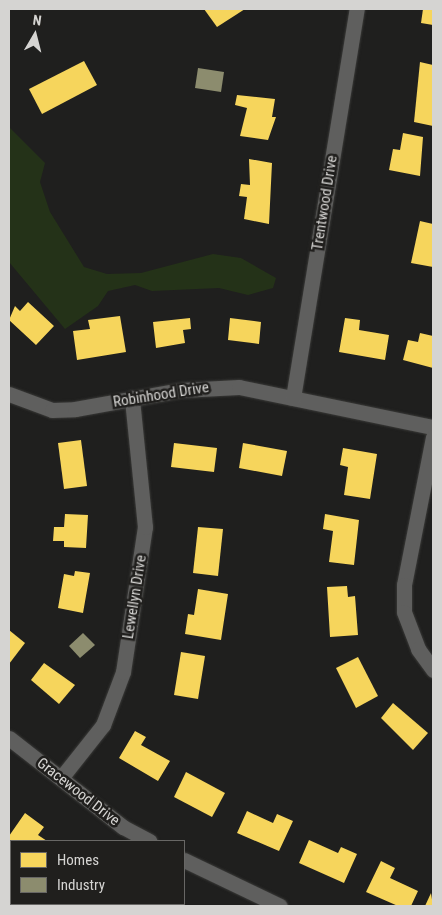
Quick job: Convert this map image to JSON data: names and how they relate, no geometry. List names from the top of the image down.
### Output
{
  "streets": {
    "street": [
      "Trentwood Drive",
      "Robinhood Drive",
      "Lewellyn Drive",
      "Gracewood Drive"
    ]
  },
  "crossings": [
    ["Trentwood Drive", "Robinhood Drive"],
    ["Robinhood Drive", "Lewellyn Drive"],
    ["Lewellyn Drive", "Gracewood Drive"]
  ],
  "legend": ["Homes", "Industry"],
  "north": "top"
}
